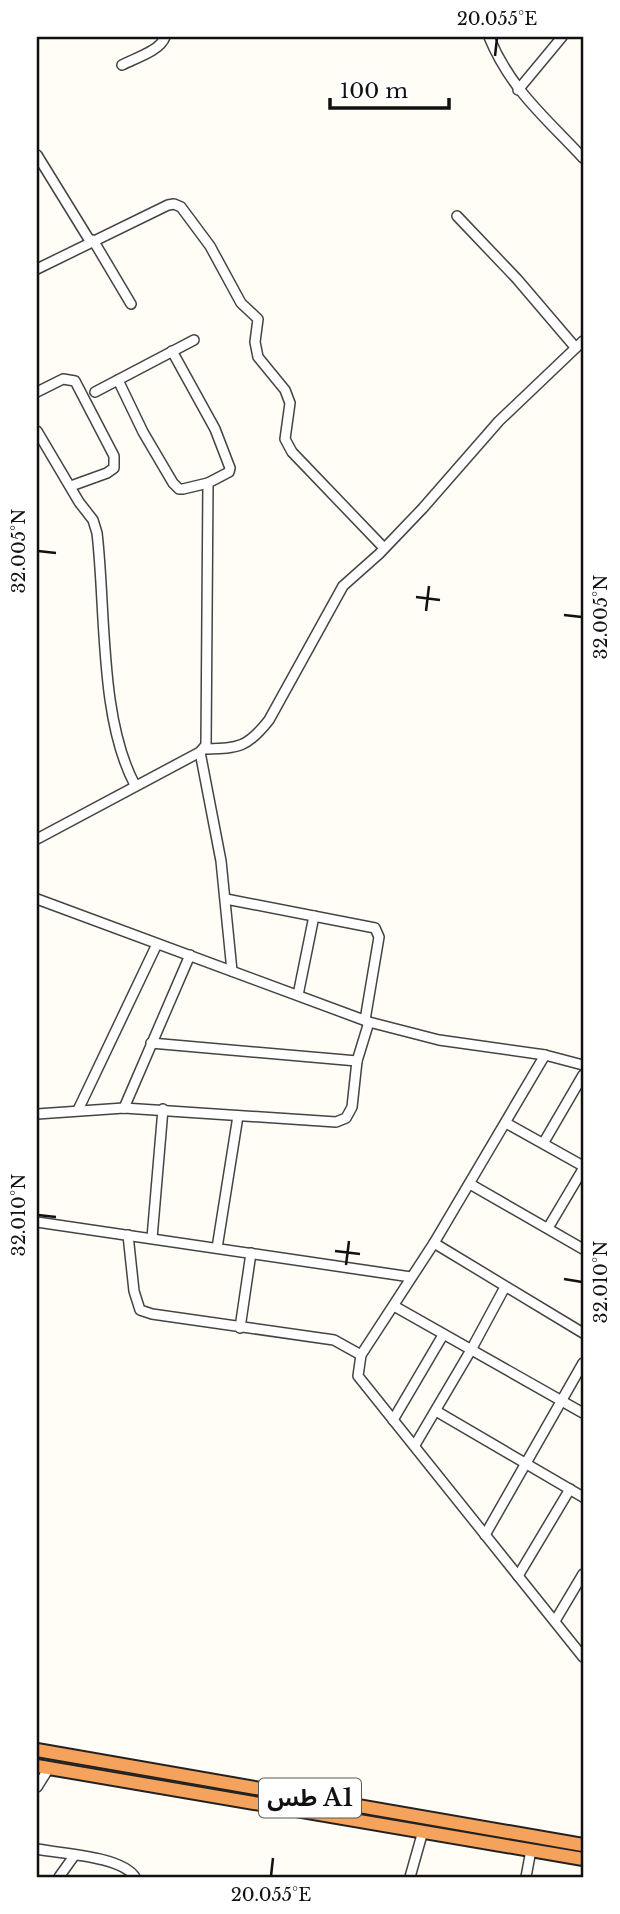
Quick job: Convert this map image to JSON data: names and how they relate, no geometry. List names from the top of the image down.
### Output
{
  "streets": {
    "highway": ["طس A1"]
  },
  "scale_bar": "100 m",
  "coordinates": ["20.055°E", "32.005°N", "32.010°N"]
}
